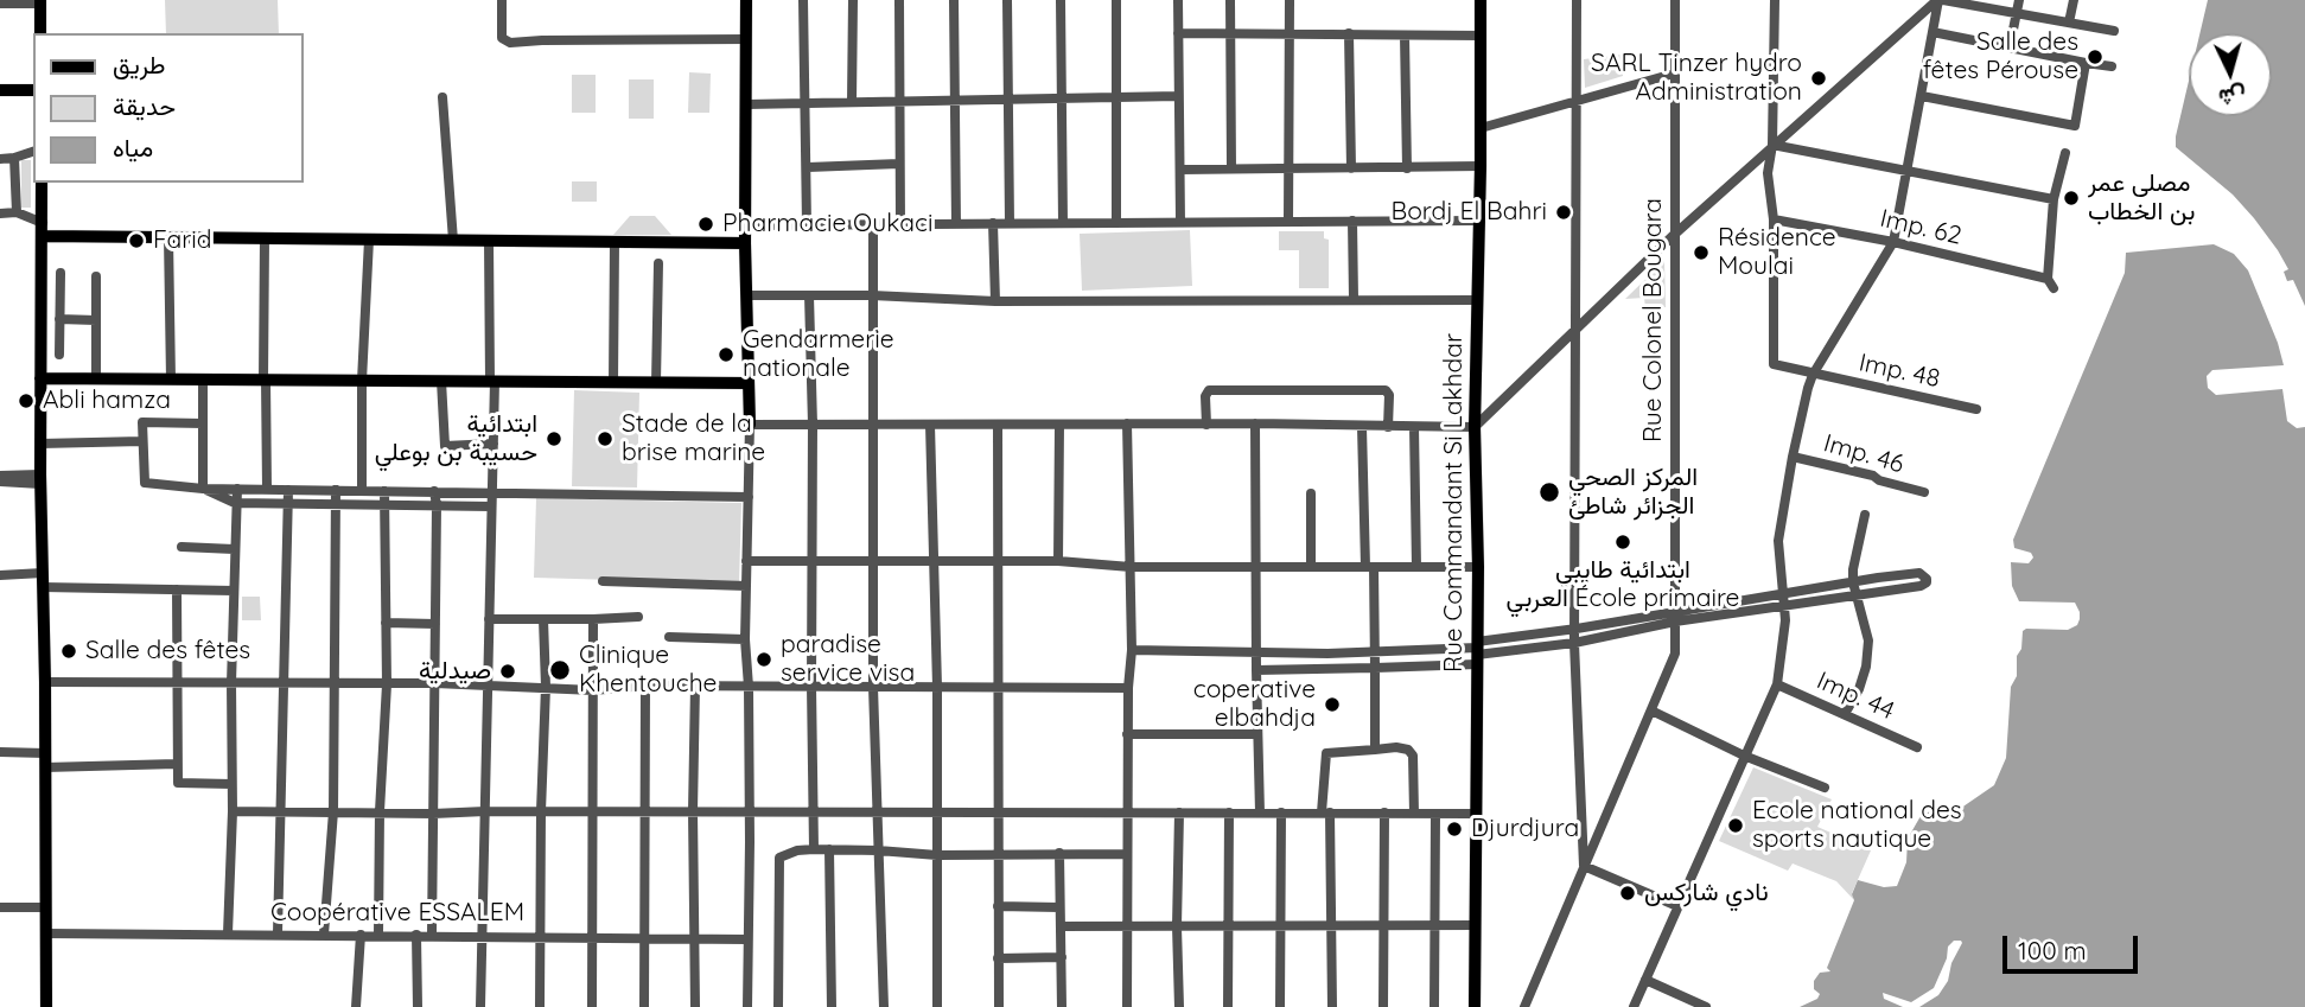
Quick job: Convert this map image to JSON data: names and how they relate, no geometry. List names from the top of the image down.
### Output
{
  "streets": {
    "main road": ["Rue Commandant Si Lakhdar"],
    "street": [
      "Imp. 62",
      "Rue Colonel Bougara",
      "Imp. 48",
      "Imp. 46",
      "Imp. 44",
      "Coopérative ESSALEM"
    ]
  },
  "crossings": [
    ["Imp. 62", "Imp. 48"]
  ],
  "places": [
    "Salle des fêtes Pérouse",
    "SARL Tinzer hydro Administration",
    "مصلى عمر بن الخطاب",
    "Bordj El Bahri",
    "Pharmacie Oukaci",
    "Farid",
    "Résidence Moulai",
    "Gendarmerie nationale",
    "Abli hamza",
    "ابتدائية حسيبة بن بوعلي",
    "Stade de la brise marine",
    "المركز الصحي الجزائر شاطئ",
    "ابتدائية طايبي العربي École primaire",
    "Salle des fêtes",
    "paradise service visa",
    "Clinique Khentouche",
    "صيدلية",
    "coperative elbahdja",
    "Ecole national des sports nautique",
    "Djurdjura",
    "نادي شاركس"
  ],
  "legend": ["طريق", "حديقة", "مياه"],
  "scale_bar": "100 m",
  "north": "bottom"
}
